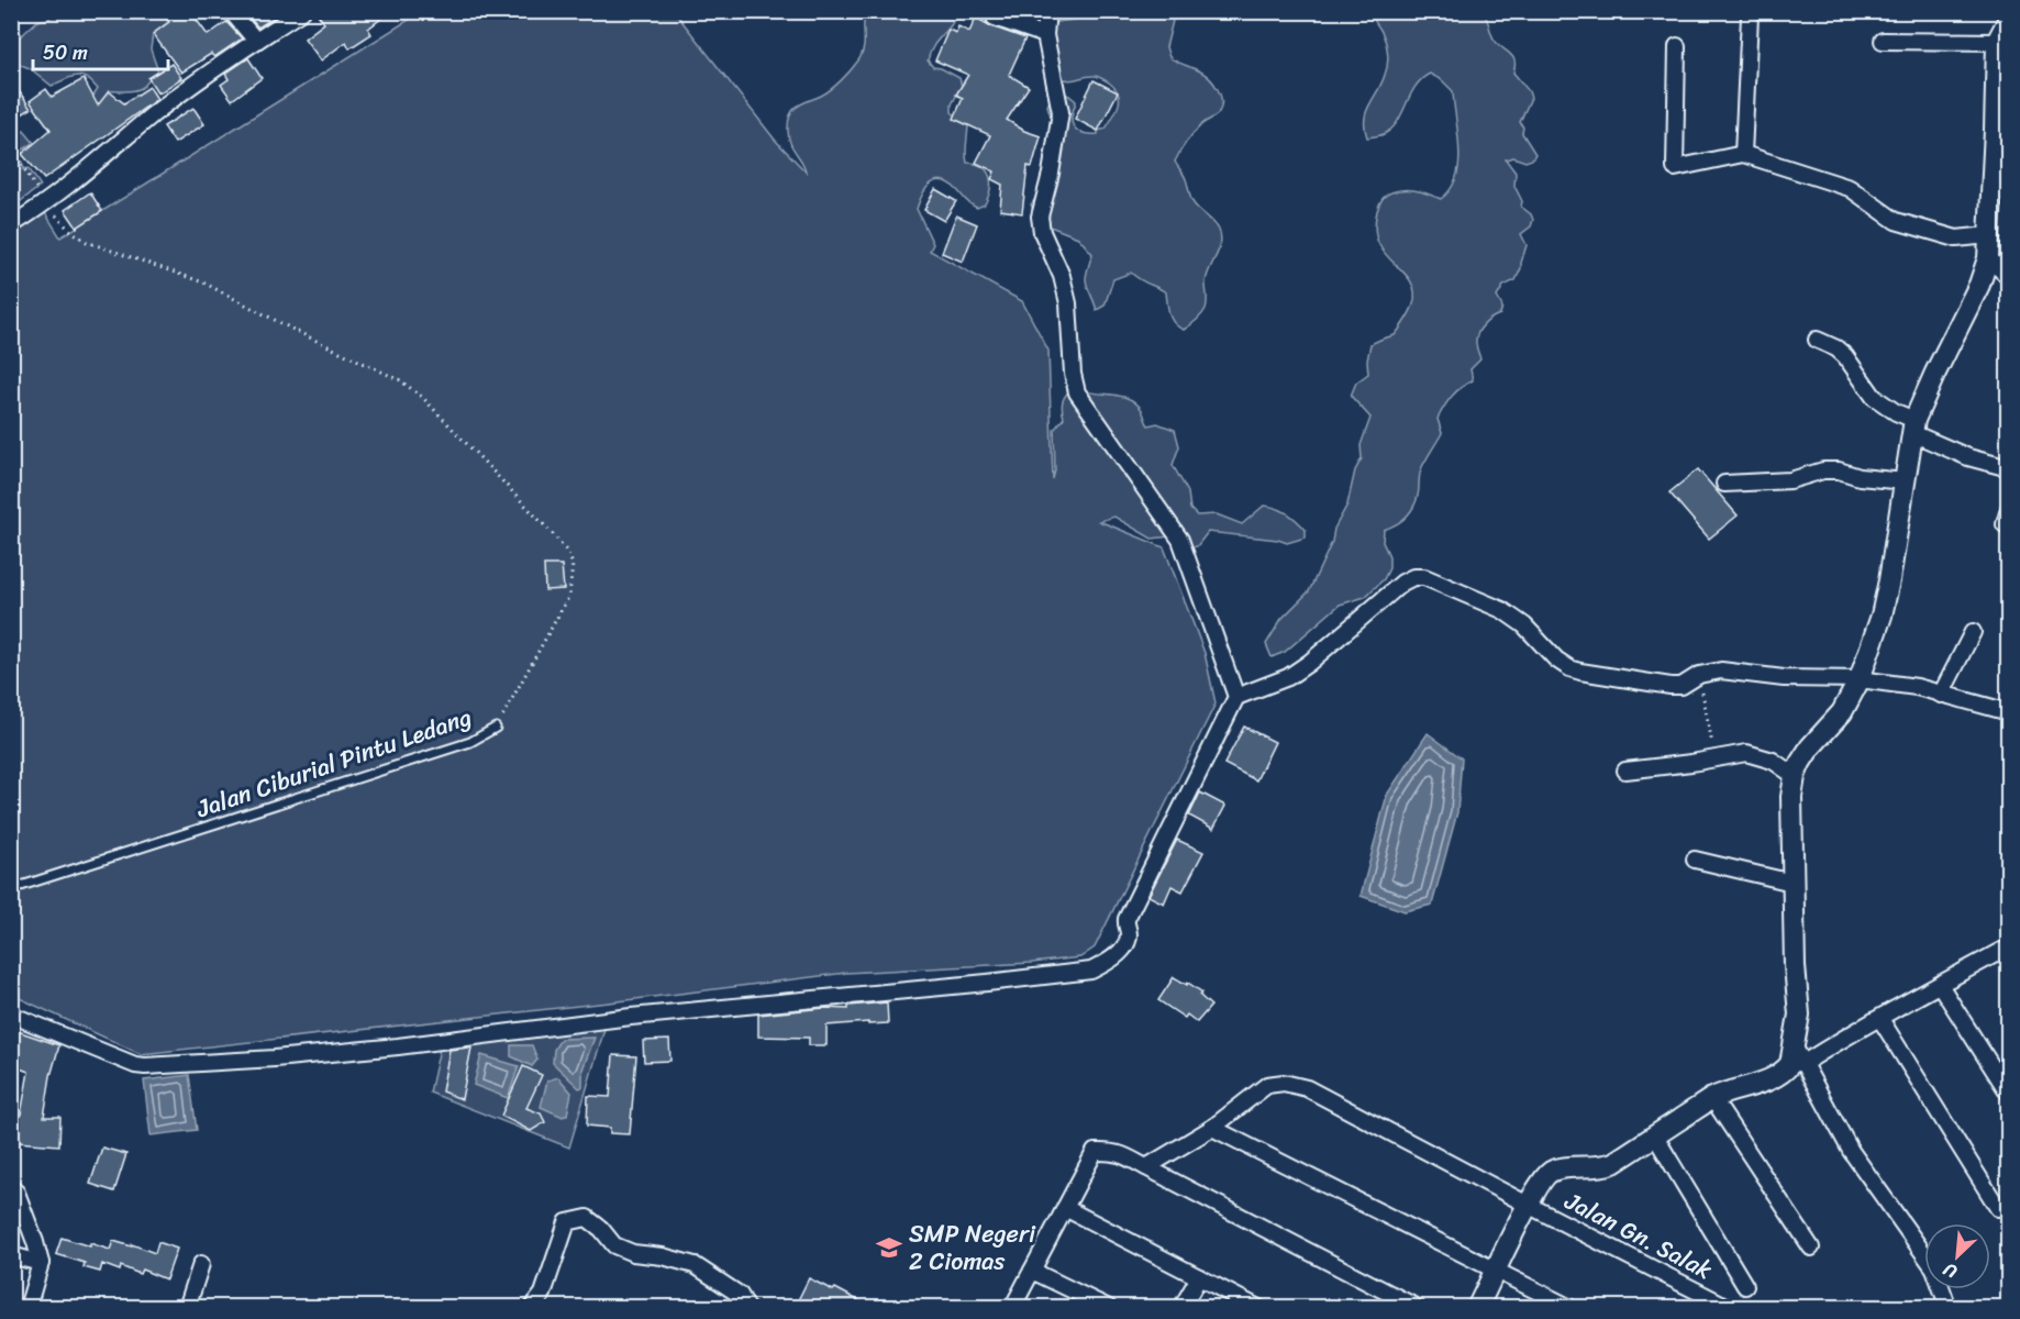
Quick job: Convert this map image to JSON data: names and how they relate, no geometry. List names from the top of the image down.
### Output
{
  "streets": {
    "street": ["Jalan Gn. Salak"],
    "lane": ["Jalan Ciburial Pintu Ledang"]
  },
  "places": {
    "school or university": ["SMP Negeri 2 Ciomas"]
  },
  "scale_bar": "50 m",
  "north": "bottom left"
}
